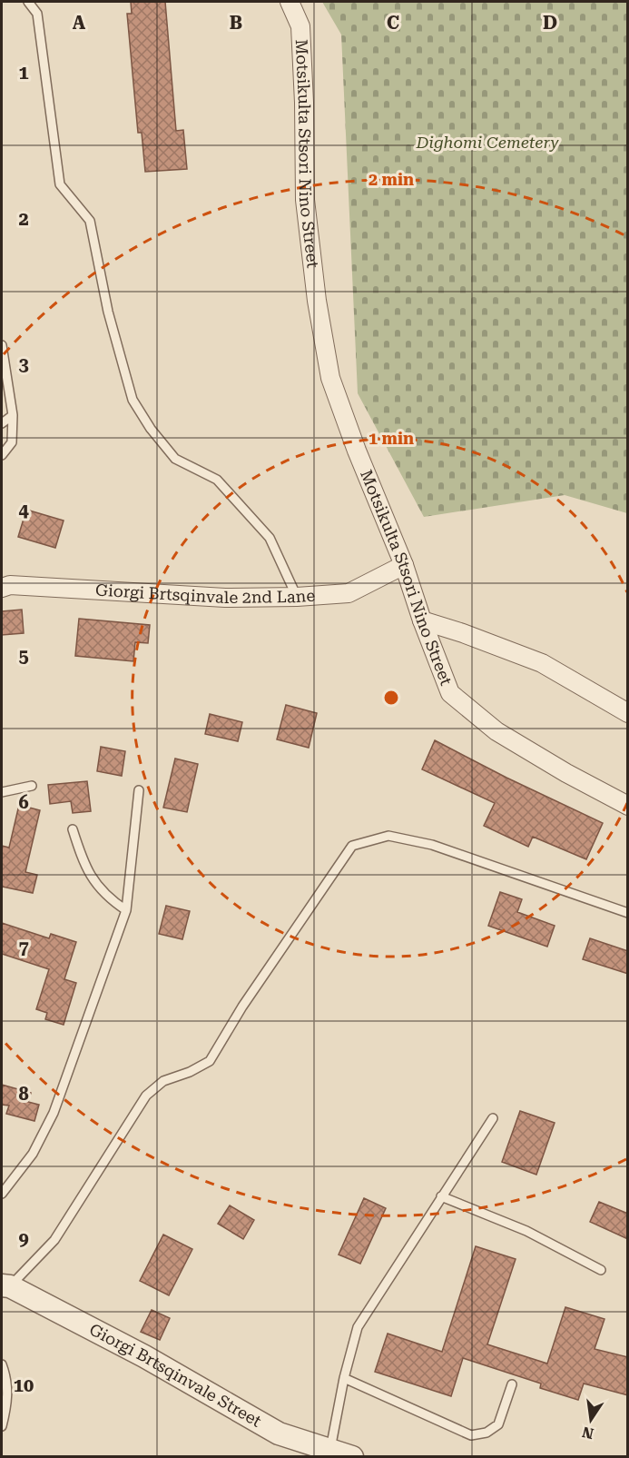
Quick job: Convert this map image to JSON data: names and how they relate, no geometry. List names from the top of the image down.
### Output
{
  "streets": {
    "street": ["Motsikulta Stsori Nino Street", "Giorgi Brtsqinvale 2nd Lane", "Giorgi Brtsqinvale Street"]
  },
  "crossings": [
    ["Motsikulta Stsori Nino Street", "Giorgi Brtsqinvale 2nd Lane"]
  ],
  "parks": ["Dighomi Cemetery"],
  "north": "bottom",
  "grid": {
    "columns": [
      "A",
      "B",
      "C",
      "D"
    ],
    "rows": [
      "1",
      "2",
      "3",
      "4",
      "5",
      "6",
      "7",
      "8",
      "9",
      "10"
    ]
  },
  "rings": ["2 min", "1 min"]
}
